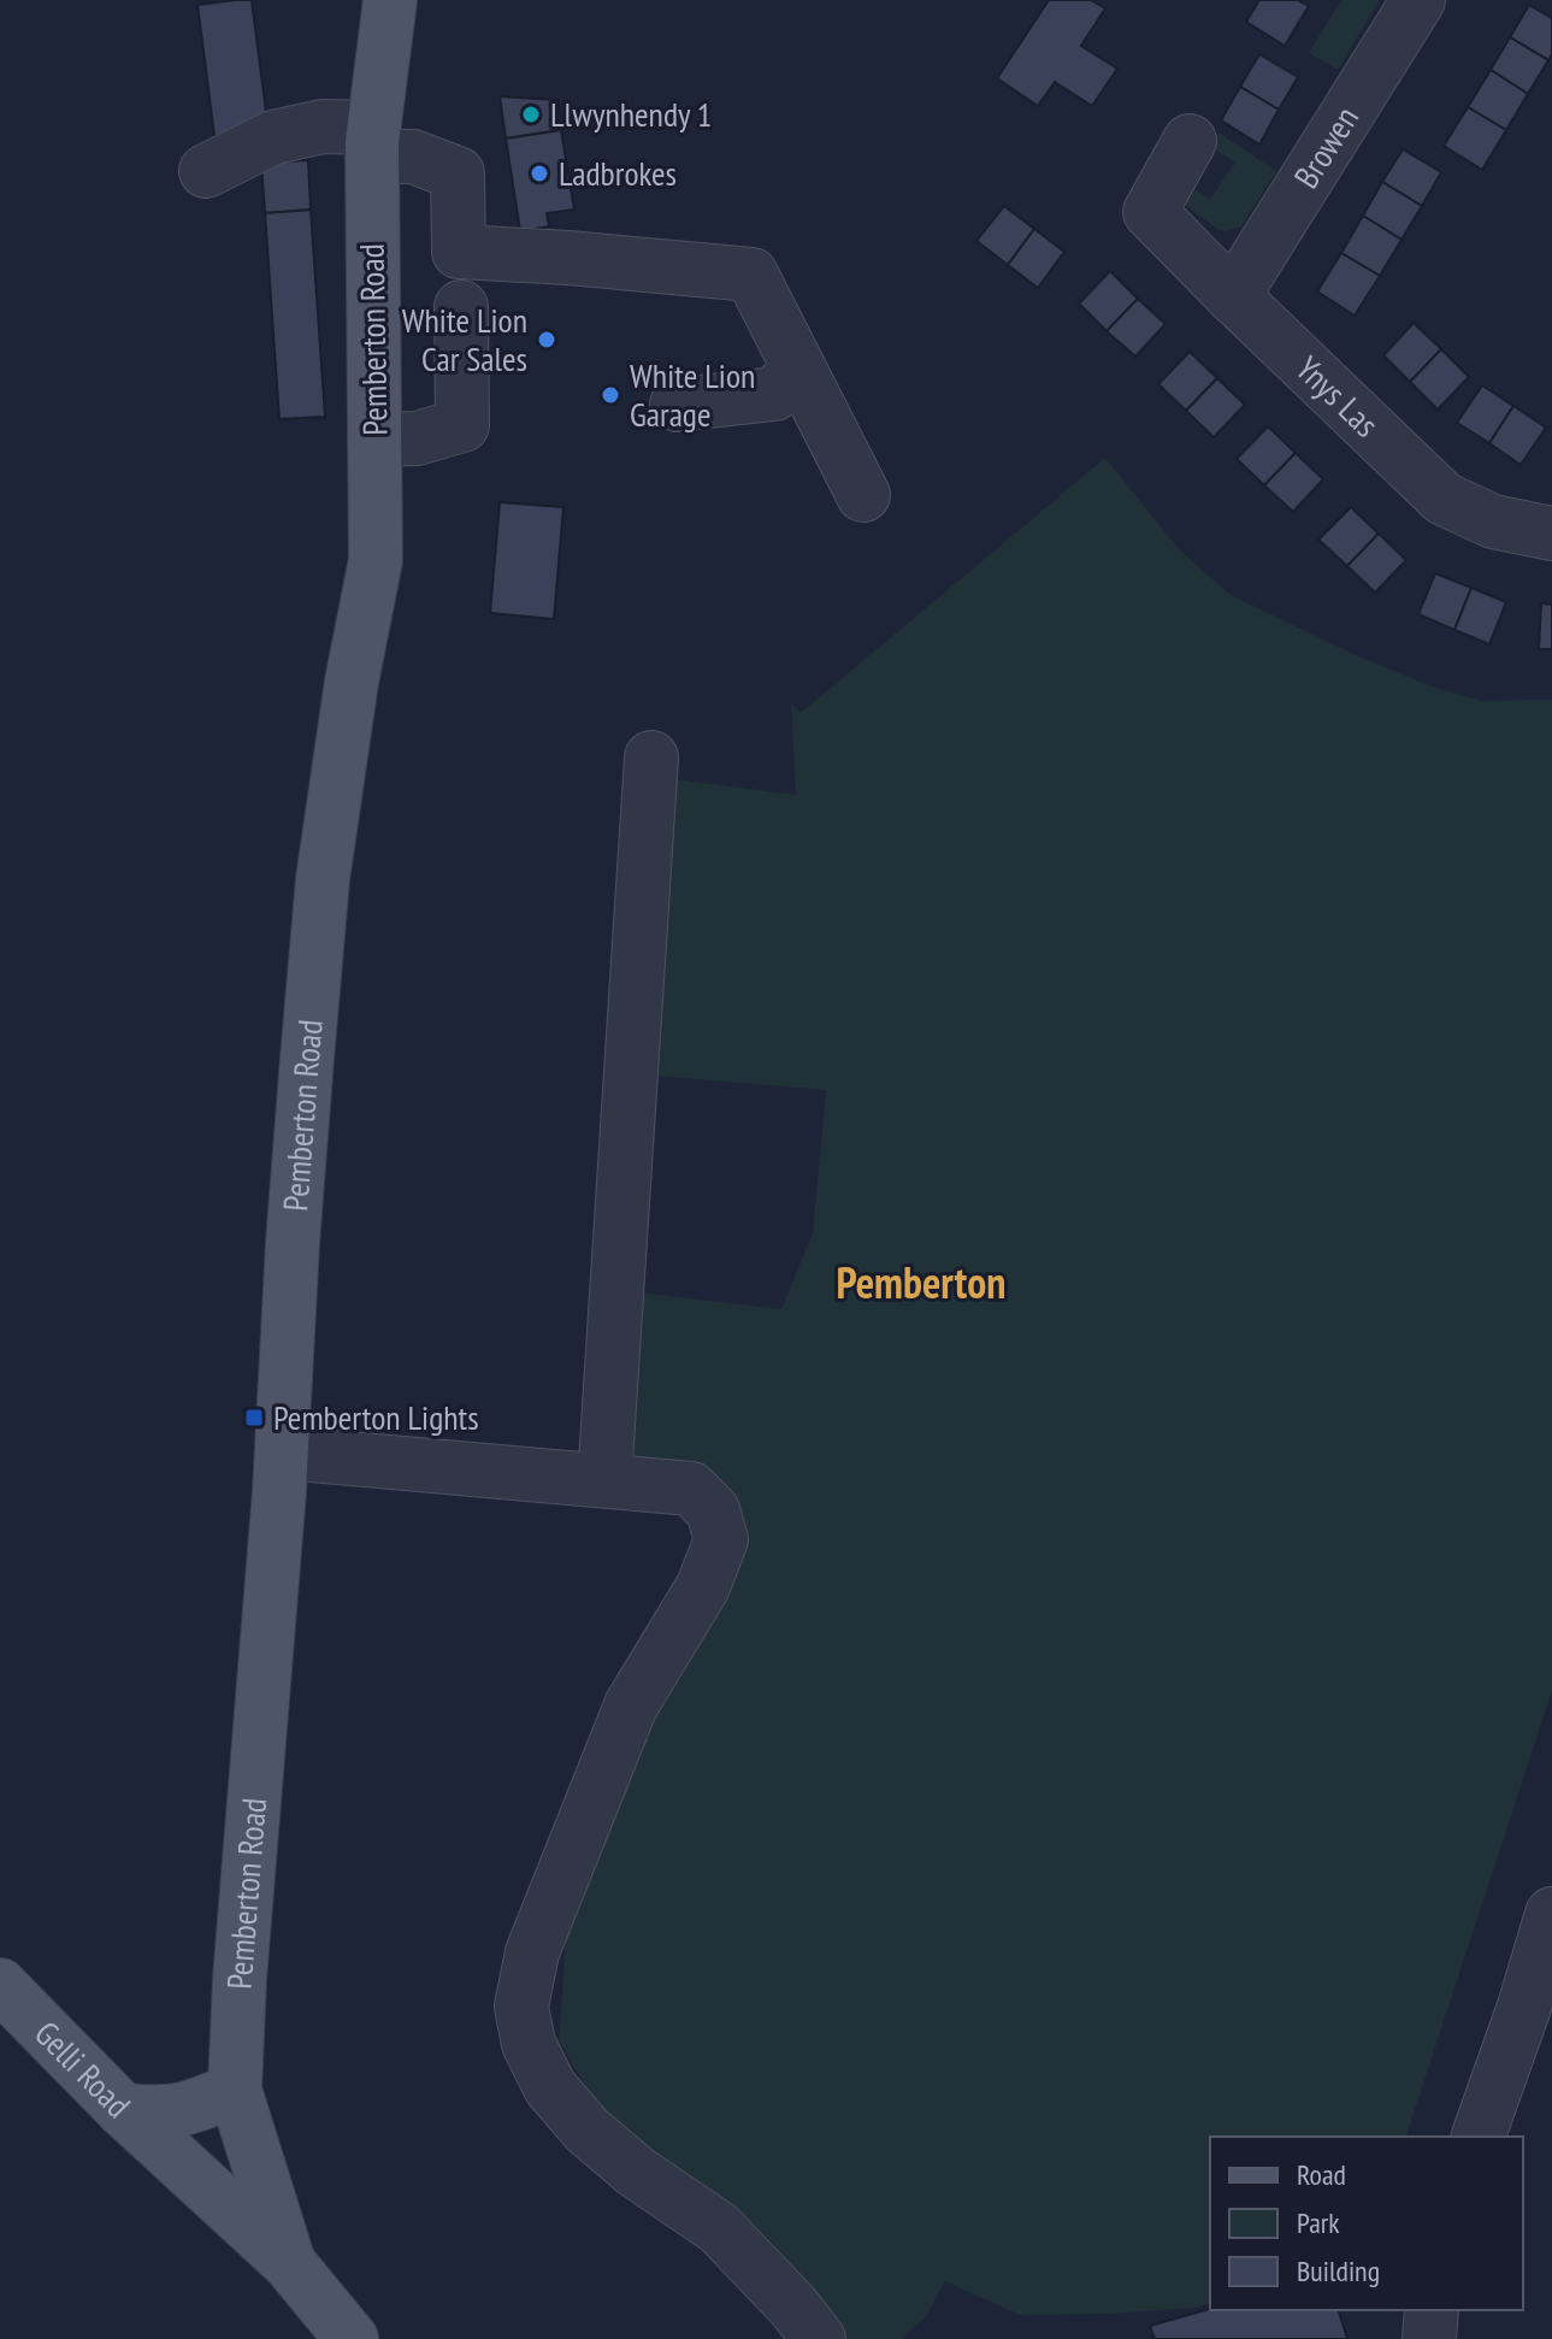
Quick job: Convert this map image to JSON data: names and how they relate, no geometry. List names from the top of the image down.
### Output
{
  "streets": {
    "main road": ["Pemberton Road", "Gelli Road"],
    "street": ["Browen", "Ynys Las"]
  },
  "crossings": [
    ["Browen", "Ynys Las"],
    ["Pemberton Road", "Gelli Road"]
  ],
  "districts": ["Pemberton"],
  "places": {
    "other": [
      "Llwynhendy 1",
      "Ladbrokes",
      "White Lion Car Sales",
      "White Lion Garage"
    ],
    "transit": ["Pemberton Lights"]
  },
  "legend": ["Road", "Park", "Building"]
}
